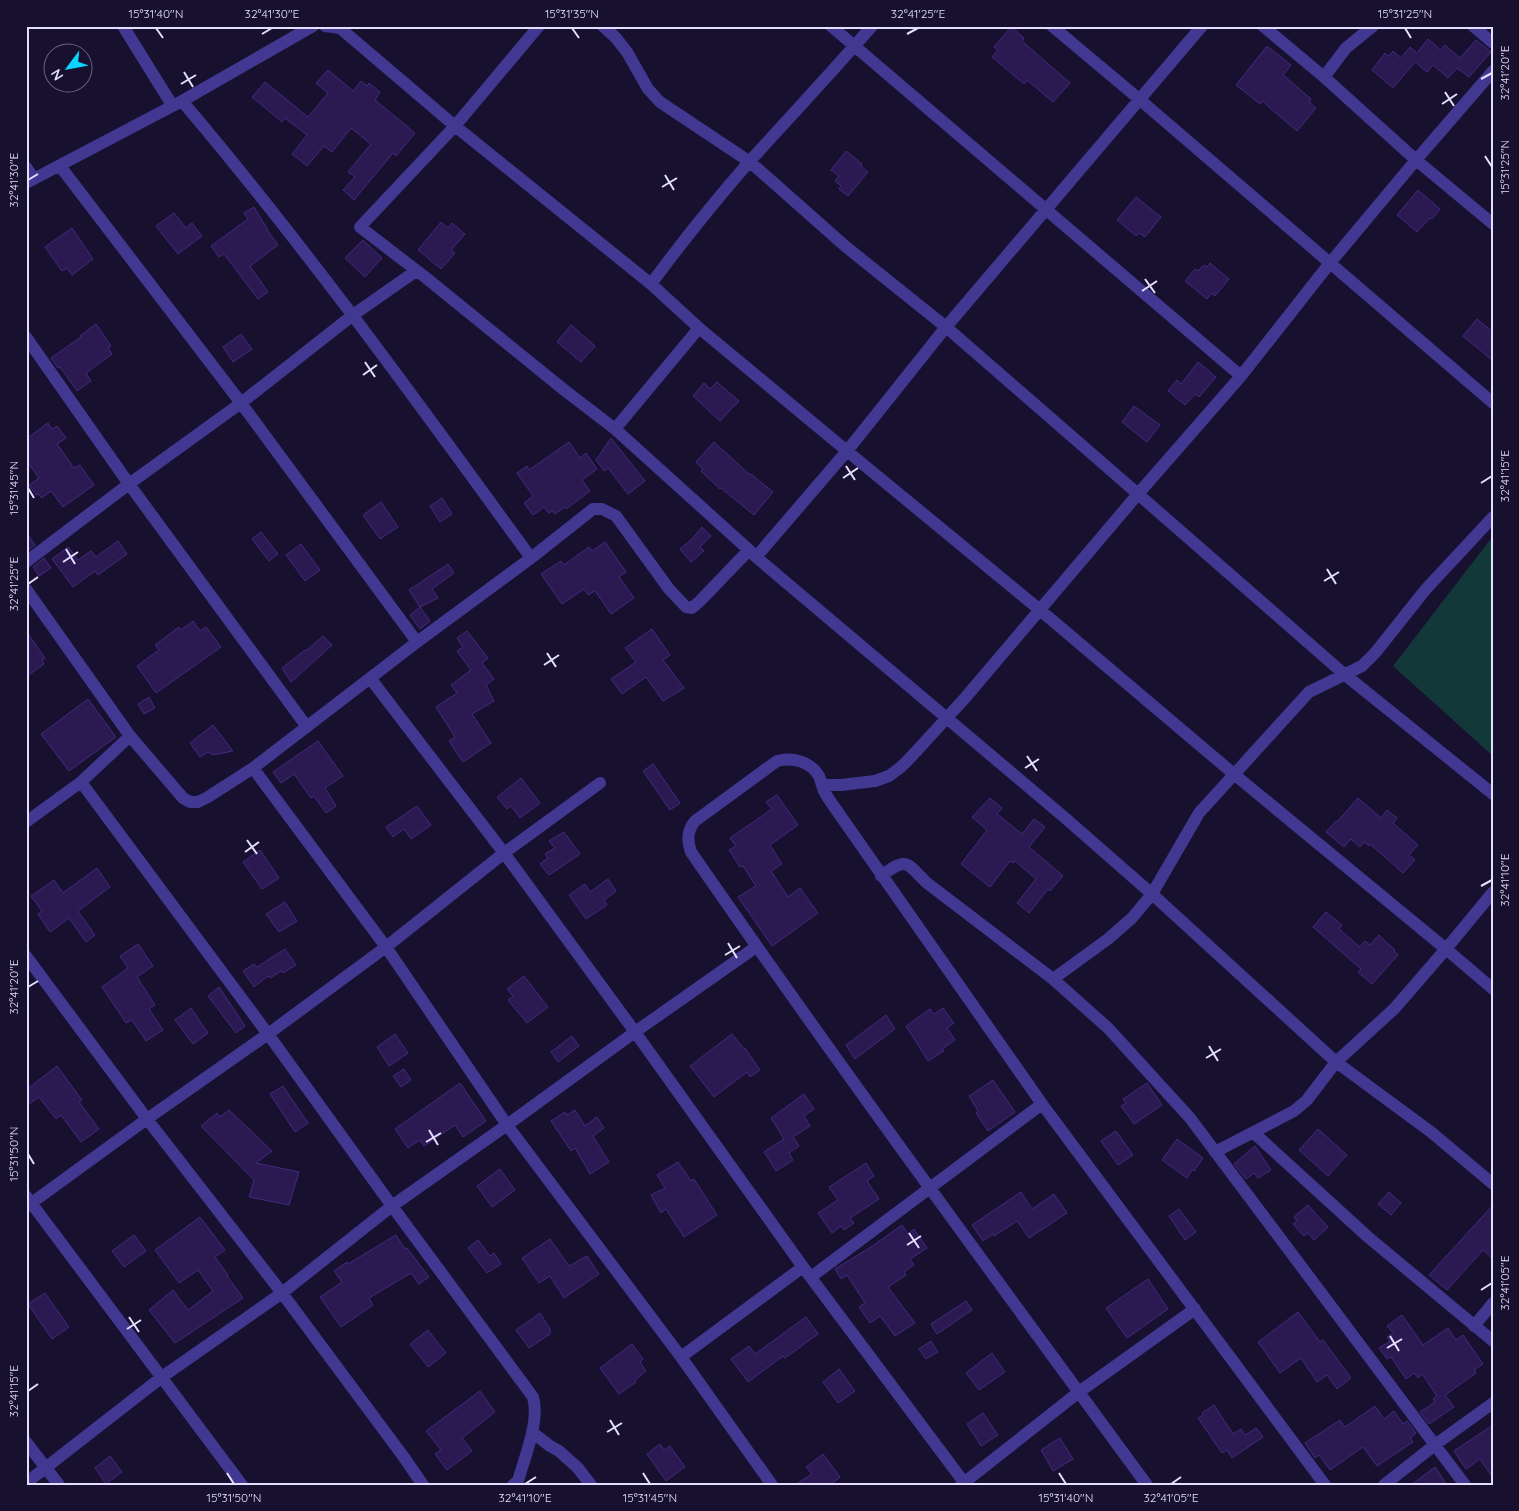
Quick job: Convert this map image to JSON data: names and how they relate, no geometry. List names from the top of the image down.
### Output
{
  "north": "bottom left",
  "coordinates": [
    "15°31'40\"N",
    "32°41'30\"E",
    "15°31'35\"N",
    "32°41'25\"E",
    "15°31'25\"N",
    "32°41'20\"E",
    "32°41'15\"E",
    "15°31'45\"N",
    "32°41'10\"E",
    "15°31'50\"N",
    "32°41'05\"E"
  ]
}
